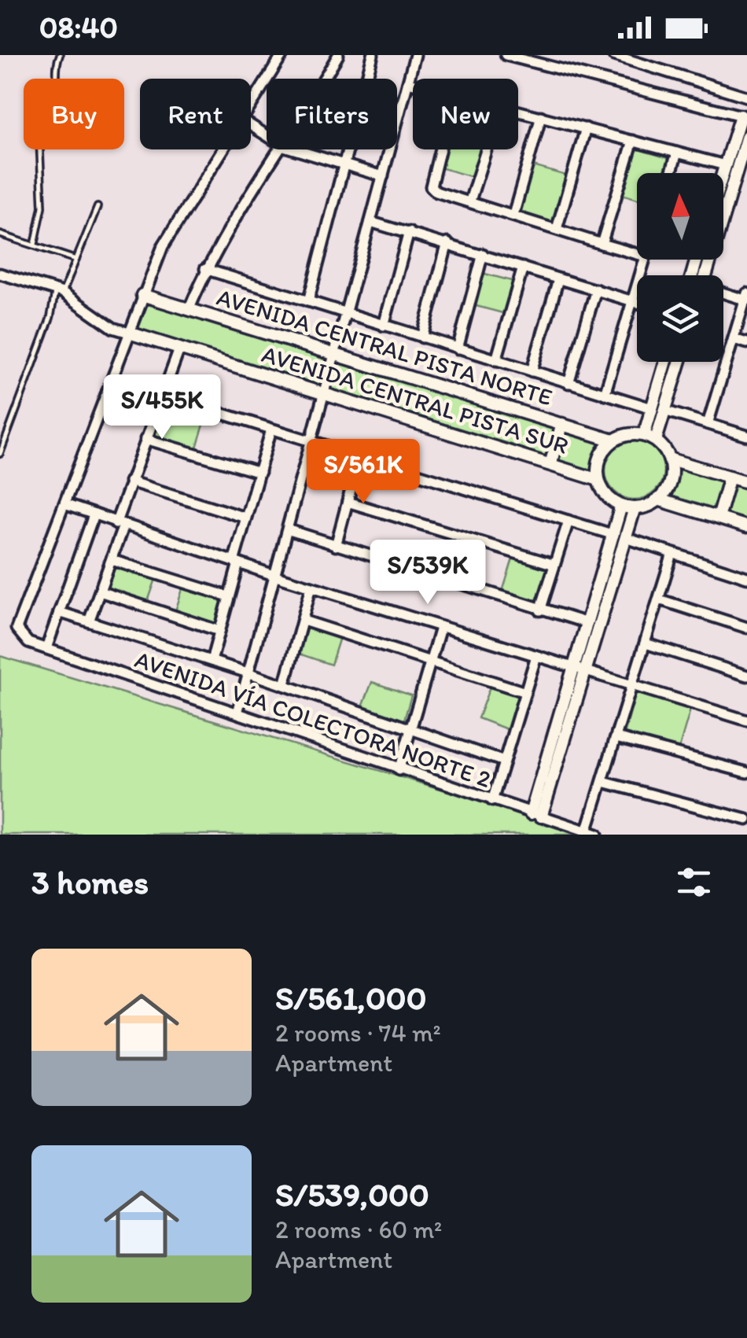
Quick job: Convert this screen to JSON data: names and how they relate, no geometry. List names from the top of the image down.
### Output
{
  "streets": {
    "street": ["AVENIDA CENTRAL PISTA NORTE", "AVENIDA CENTRAL PISTA SUR", "AVENIDA VÍA COLECTORA NORTE 2"]
  },
  "crossings": [
    ["AVENIDA CENTRAL PISTA NORTE", "AVENIDA CENTRAL PISTA SUR"]
  ],
  "north": "top",
  "page": {
    "status": "08:40",
    "chip": [
      "Buy",
      "Rent",
      "Filters",
      "New"
    ],
    "price": ["S/455K", "S/561K", "S/539K"],
    "heading": "3 homes",
    "list": [
      {
        "name": "S/561,000",
        "note": "2 rooms · 74 m² · Apartment"
      },
      {
        "name": "S/539,000",
        "note": "2 rooms · 60 m² · Apartment"
      }
    ]
  }
}
